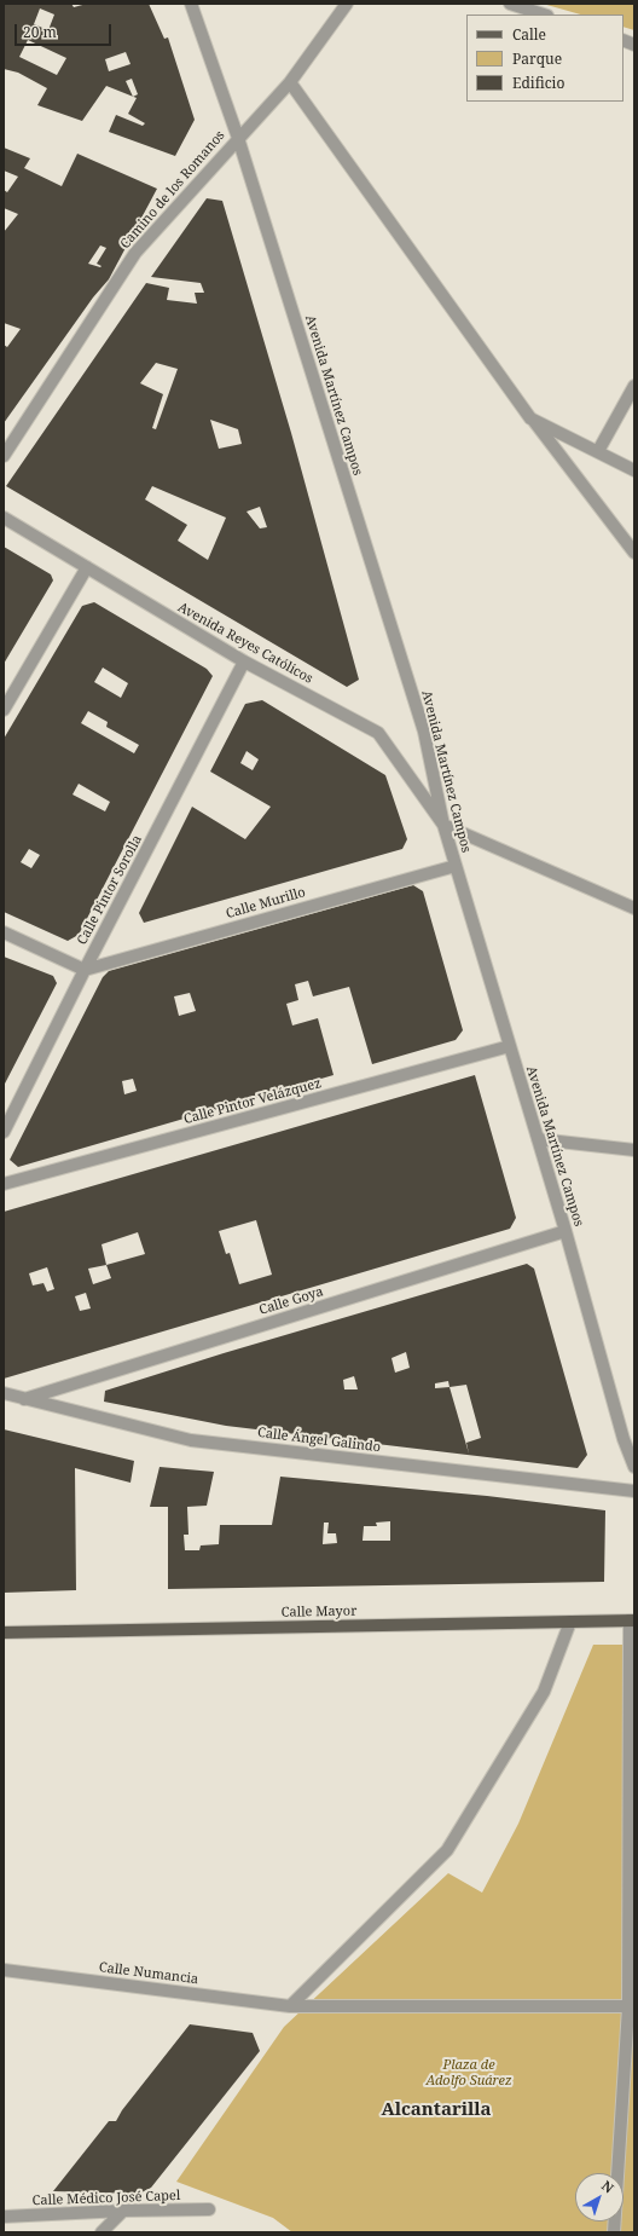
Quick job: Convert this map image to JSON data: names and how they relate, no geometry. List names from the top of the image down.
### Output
{
  "streets": {
    "main road": ["Calle Mayor"],
    "street": [
      "Camino de los Romanos",
      "Avenida Martínez Campos",
      "Avenida Reyes Católicos",
      "Calle Pintor Sorolla",
      "Calle Murillo",
      "Calle Pintor Velázquez",
      "Calle Goya",
      "Calle Ángel Galindo",
      "Calle Numancia",
      "Calle Médico José Capel"
    ]
  },
  "crossings": [
    ["Camino de los Romanos", "Avenida Martínez Campos"],
    ["Avenida Martínez Campos", "Avenida Reyes Católicos"],
    ["Avenida Martínez Campos", "Calle Murillo"],
    ["Avenida Martínez Campos", "Calle Pintor Velázquez"],
    ["Avenida Martínez Campos", "Calle Goya"],
    ["Avenida Reyes Católicos", "Calle Pintor Sorolla"],
    ["Calle Pintor Sorolla", "Calle Murillo"],
    ["Calle Goya", "Calle Ángel Galindo"]
  ],
  "districts": ["Alcantarilla"],
  "parks": ["Plaza de Adolfo Suárez"],
  "legend": ["Calle", "Parque", "Edificio"],
  "scale_bar": "20 m",
  "north": "top right"
}
